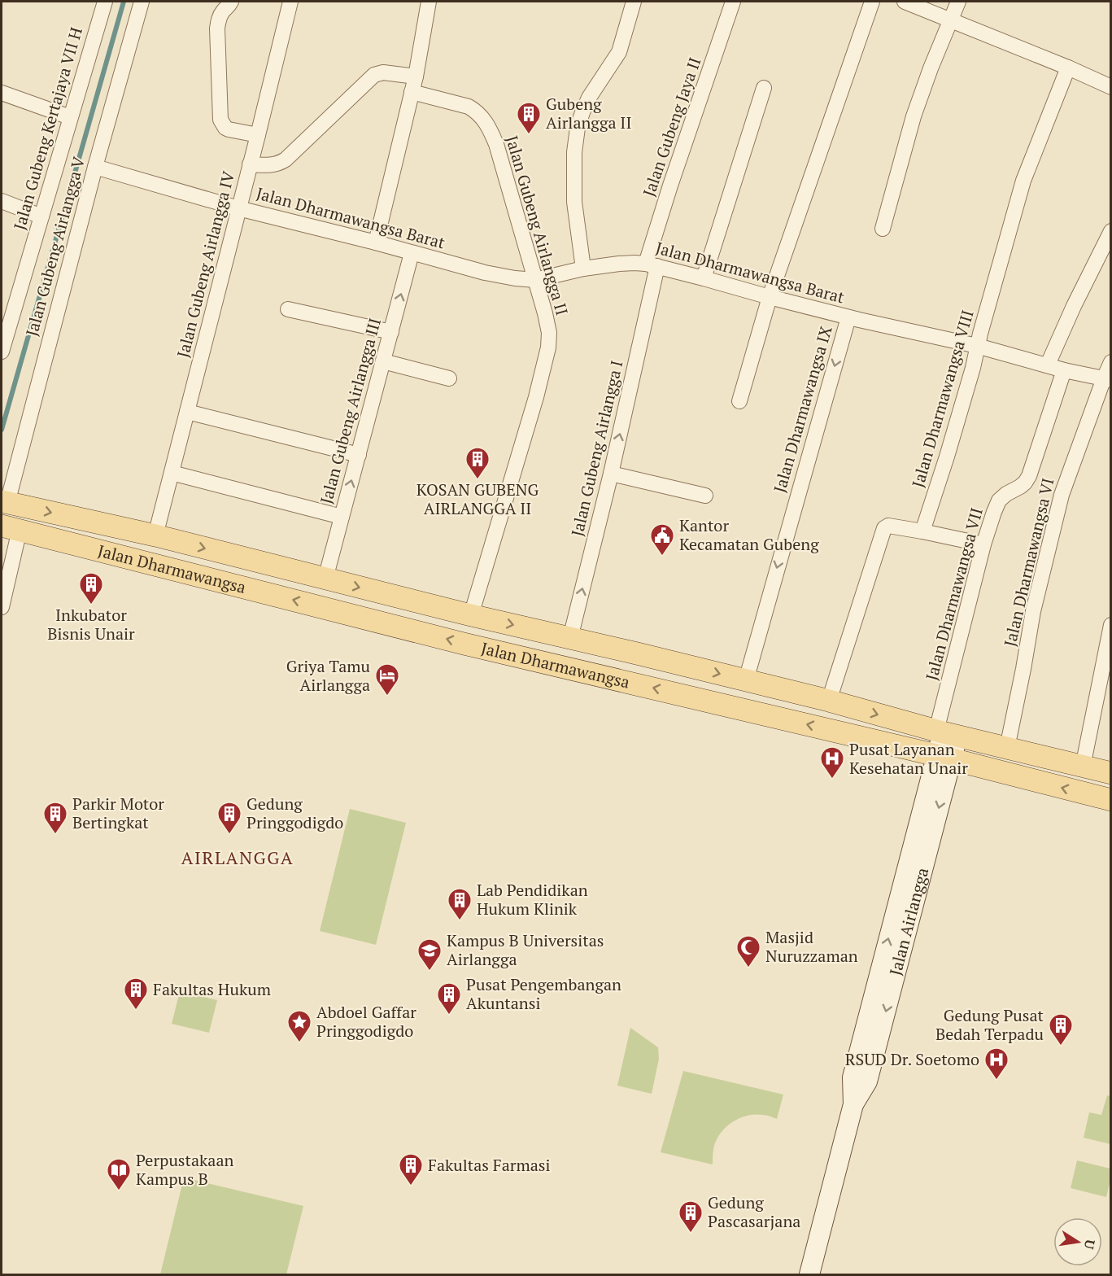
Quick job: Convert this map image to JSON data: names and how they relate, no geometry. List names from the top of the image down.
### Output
{
  "streets": {
    "main road": ["Jalan Dharmawangsa", "Jalan Airlangga"],
    "street": [
      "Jalan Gubeng Jaya II",
      "Jalan Gubeng Kertajaya VII H",
      "Jalan Dharmawangsa Barat",
      "Jalan Gubeng Airlangga II",
      "Jalan Gubeng Airlangga V",
      "Jalan Gubeng Airlangga IV",
      "Jalan Dharmawangsa VIII",
      "Jalan Dharmawangsa IX",
      "Jalan Gubeng Airlangga III",
      "Jalan Gubeng Airlangga I",
      "Jalan Dharmawangsa VI",
      "Jalan Dharmawangsa VII"
    ]
  },
  "crossings": [
    ["Jalan Gubeng Jaya II", "Jalan Dharmawangsa Barat"],
    ["Jalan Gubeng Jaya II", "Jalan Gubeng Airlangga I"],
    ["Jalan Dharmawangsa Barat", "Jalan Gubeng Airlangga II"],
    ["Jalan Dharmawangsa Barat", "Jalan Gubeng Airlangga V"],
    ["Jalan Dharmawangsa Barat", "Jalan Gubeng Airlangga IV"],
    ["Jalan Dharmawangsa Barat", "Jalan Dharmawangsa VIII"],
    ["Jalan Dharmawangsa Barat", "Jalan Dharmawangsa IX"],
    ["Jalan Dharmawangsa Barat", "Jalan Gubeng Airlangga III"],
    ["Jalan Dharmawangsa Barat", "Jalan Gubeng Airlangga I"],
    ["Jalan Dharmawangsa Barat", "Jalan Dharmawangsa VI"],
    ["Jalan Dharmawangsa Barat", "Jalan Dharmawangsa VII"],
    ["Jalan Gubeng Airlangga II", "Jalan Dharmawangsa"],
    ["Jalan Gubeng Airlangga V", "Jalan Dharmawangsa"],
    ["Jalan Gubeng Airlangga IV", "Jalan Dharmawangsa"],
    ["Jalan Dharmawangsa IX", "Jalan Dharmawangsa"],
    ["Jalan Gubeng Airlangga III", "Jalan Dharmawangsa"],
    ["Jalan Gubeng Airlangga I", "Jalan Dharmawangsa"],
    ["Jalan Dharmawangsa VI", "Jalan Dharmawangsa"],
    ["Jalan Dharmawangsa", "Jalan Dharmawangsa VII"],
    ["Jalan Dharmawangsa", "Jalan Airlangga"],
    ["Jalan Dharmawangsa VII", "Jalan Airlangga"]
  ],
  "one_way": ["Jalan Dharmawangsa IX", "Jalan Gubeng Airlangga III"],
  "districts": ["AIRLANGGA"],
  "places": {
    "building": [
      "Gubeng Airlangga II",
      "KOSAN GUBENG AIRLANGGA II",
      "Inkubator Bisnis Unair",
      "Parkir Motor Bertingkat",
      "Gedung Pringgodigdo",
      "Lab Pendidikan Hukum Klinik",
      "Fakultas Hukum",
      "Pusat Pengembangan Akuntansi",
      "Gedung Pusat Bedah Terpadu",
      "Fakultas Farmasi",
      "Gedung Pascasarjana"
    ],
    "public building": ["Kantor Kecamatan Gubeng"],
    "hotel": ["Griya Tamu Airlangga"],
    "hospital": ["Pusat Layanan Kesehatan Unair", "RSUD Dr. Soetomo"],
    "mosque": ["Masjid Nuruzzaman"],
    "school or university": ["Kampus B Universitas Airlangga"],
    "place": ["Abdoel Gaffar Pringgodigdo"],
    "library": ["Perpustakaan Kampus B"]
  },
  "north": "right"
}
